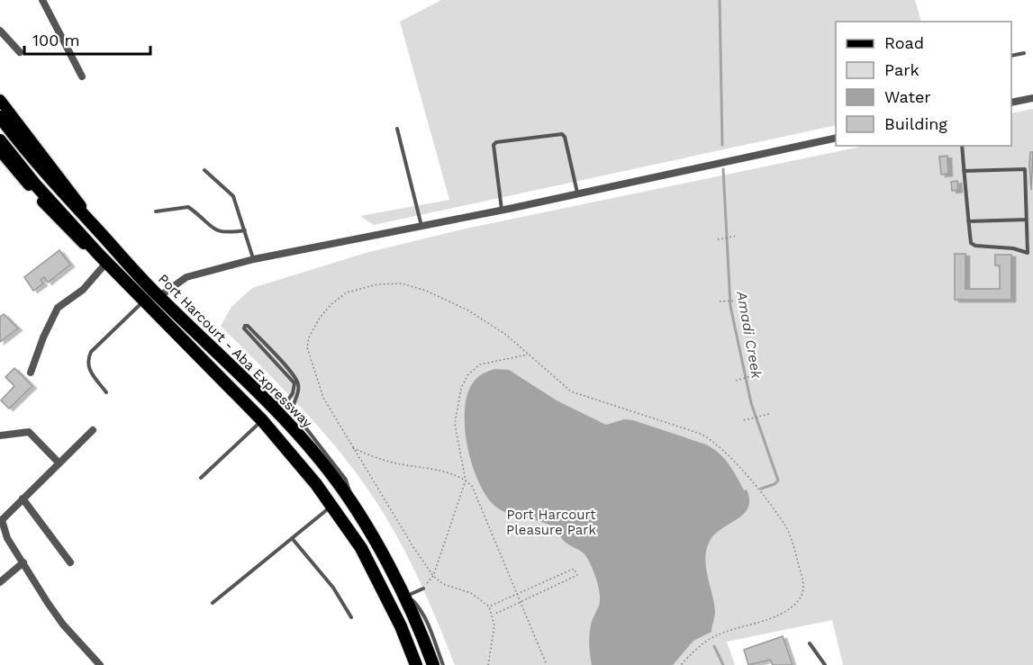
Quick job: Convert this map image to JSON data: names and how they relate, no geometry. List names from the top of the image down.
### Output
{
  "streets": {
    "highway": ["Port Harcourt - Aba Expressway"]
  },
  "water": ["Amadi Creek"],
  "parks": ["Port Harcourt Pleasure Park"],
  "legend": [
    "Road",
    "Park",
    "Water",
    "Building"
  ],
  "scale_bar": "100 m"
}
